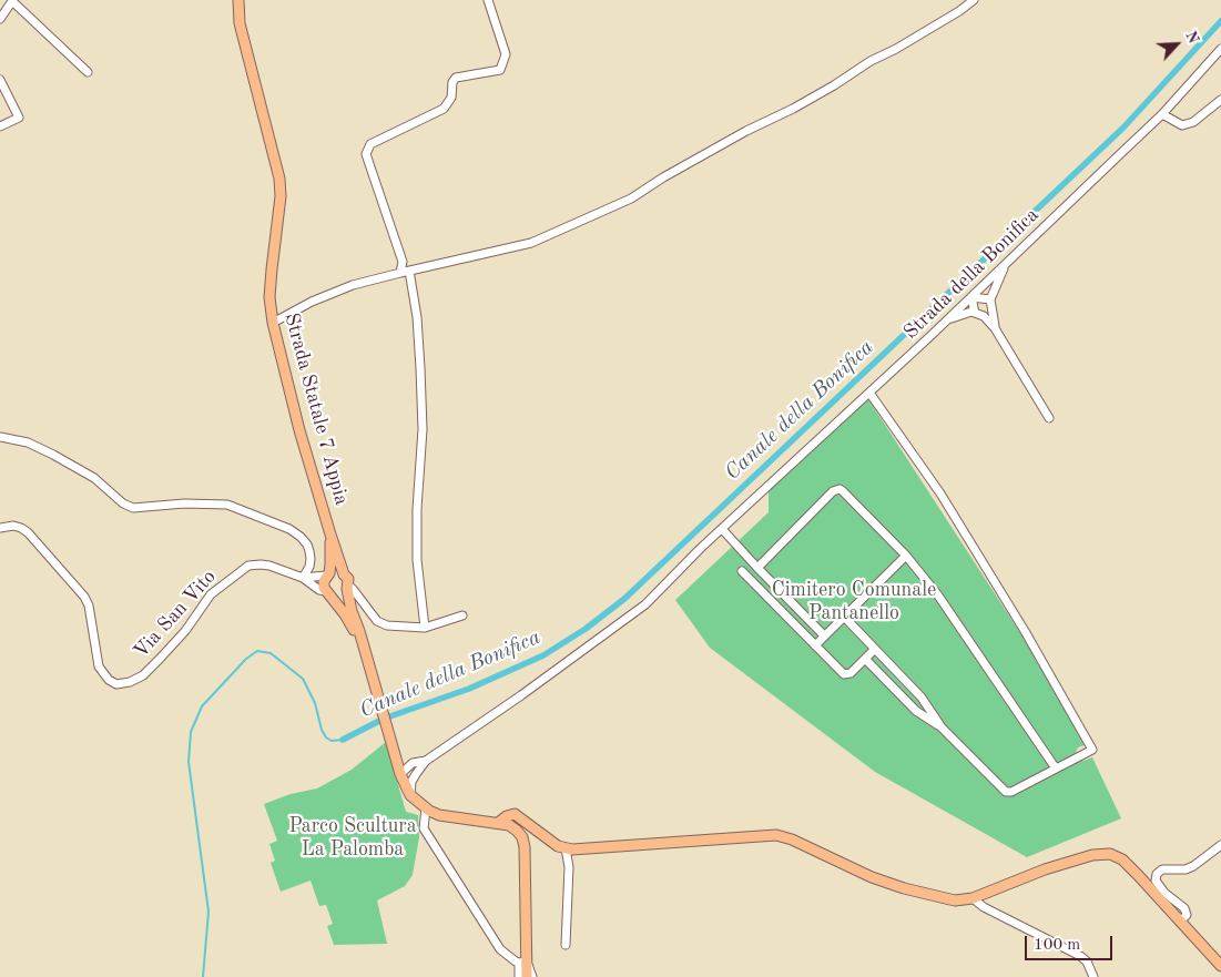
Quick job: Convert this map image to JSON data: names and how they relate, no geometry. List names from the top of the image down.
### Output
{
  "streets": {
    "main road": ["Strada Statale 7 Appia"],
    "street": ["Strada della Bonifica", "Via San Vito"]
  },
  "crossings": [
    ["Strada Statale 7 Appia", "Via San Vito"]
  ],
  "water": ["Canale della Bonifica"],
  "parks": ["Cimitero Comunale Pantanello", "Parco Scultura La Palomba"],
  "scale_bar": "100 m",
  "north": "top right"
}
